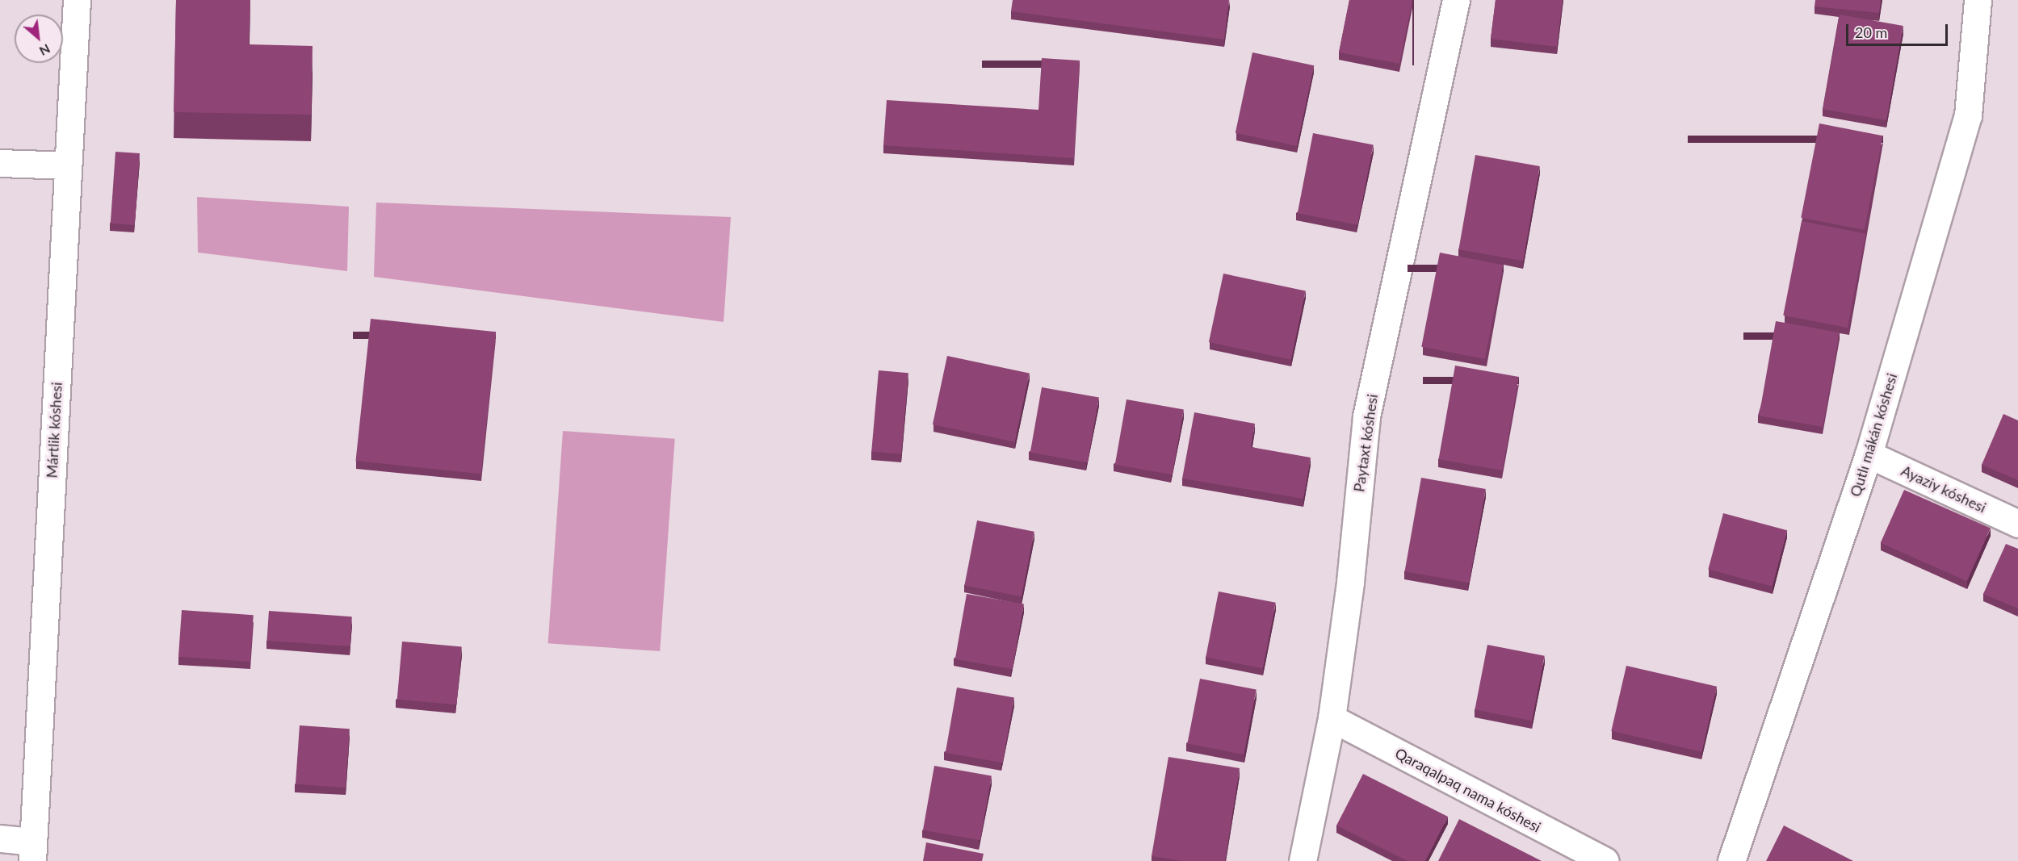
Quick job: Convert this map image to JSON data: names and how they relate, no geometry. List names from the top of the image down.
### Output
{
  "streets": {
    "street": [
      "Mártlik kóshesi",
      "Qutlı mákán kóshesi",
      "Paytaxt kóshesi",
      "Ayaziy kóshesi",
      "Qaraqalpaq nama kóshesi"
    ]
  },
  "crossings": [
    ["Qutlı mákán kóshesi", "Ayaziy kóshesi"],
    ["Paytaxt kóshesi", "Qaraqalpaq nama kóshesi"]
  ],
  "scale_bar": "20 m",
  "north": "bottom right"
}
